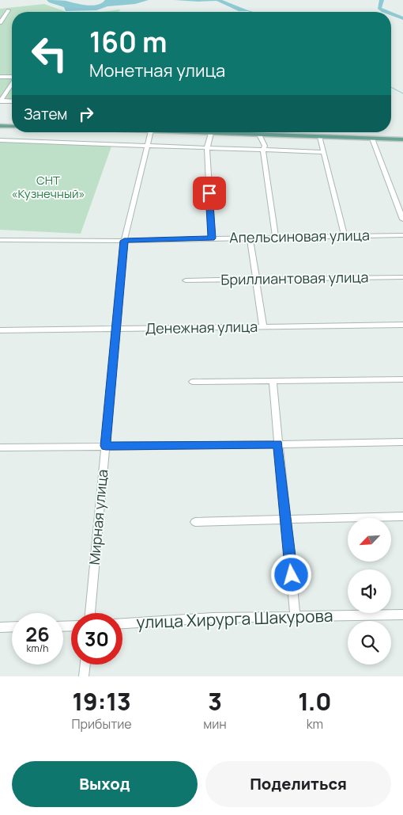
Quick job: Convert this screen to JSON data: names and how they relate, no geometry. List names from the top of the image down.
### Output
{
  "streets": {
    "street": [
      "Апельсиновая улица",
      "Бриллиантовая улица",
      "Денежная улица",
      "Мирная улица",
      "улица Хирурга Шакурова"
    ]
  },
  "crossings": [
    ["Апельсиновая улица", "Мирная улица"],
    ["Денежная улица", "Мирная улица"]
  ],
  "parks": ["СНТ «Кузнечный»"],
  "north": "bottom left",
  "page": {
    "turn": ["160 m", "Монетная улица"],
    "then": "Затем",
    "speed": "26 km/h",
    "limit": "30",
    "eta": [
      "19:13",
      "Прибытие",
      "3",
      "мин",
      "1.0",
      "km"
    ],
    "buttons": ["Выход", "Поделиться"]
  }
}
